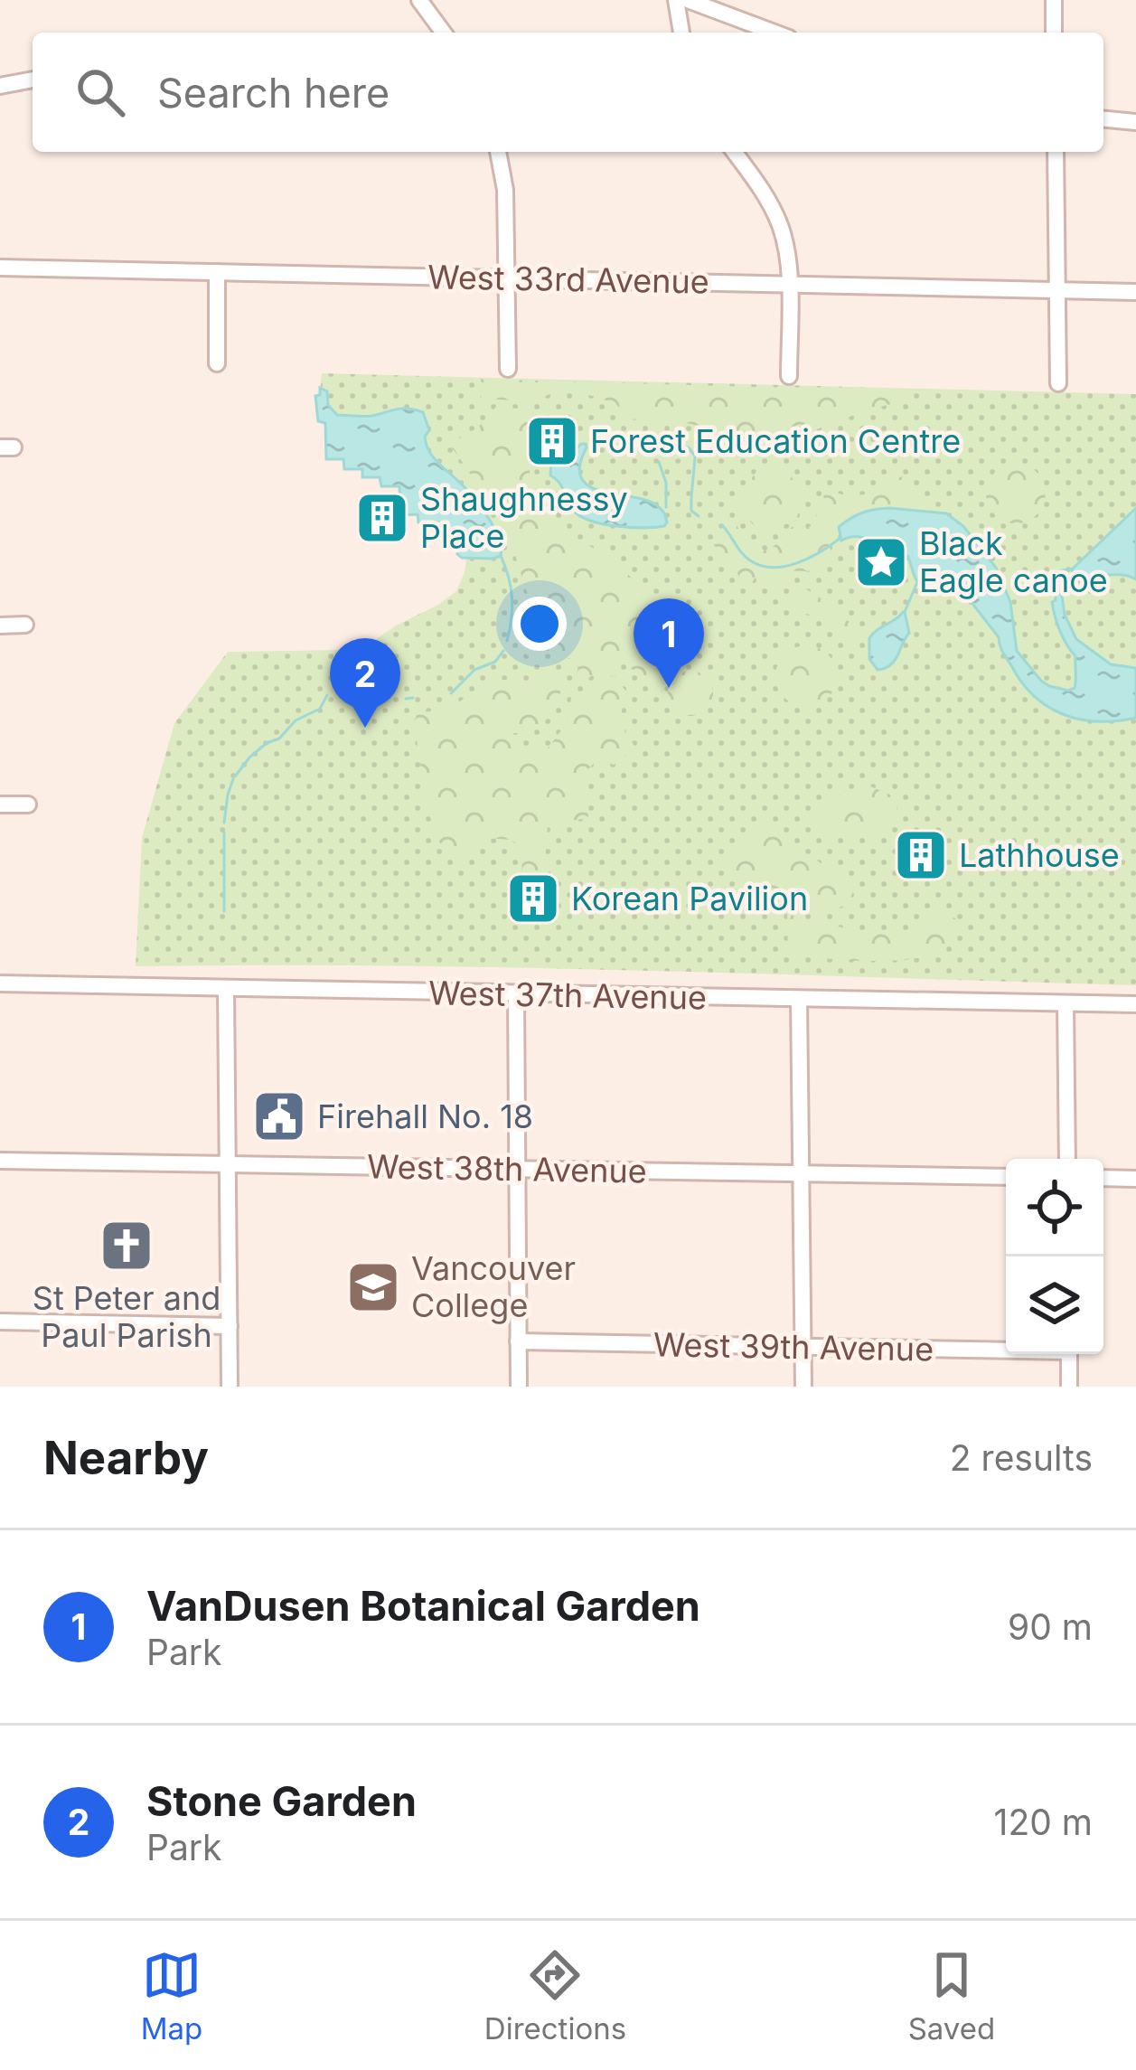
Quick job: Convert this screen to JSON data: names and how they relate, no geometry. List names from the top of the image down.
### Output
{
  "streets": {
    "street": [
      "West 33rd Avenue",
      "West 37th Avenue",
      "West 38th Avenue",
      "West 39th Avenue"
    ]
  },
  "places": {
    "building": [
      "Forest Education Centre",
      "Shaughnessy Place",
      "Lathhouse",
      "Korean Pavilion"
    ],
    "place": ["Black Eagle canoe"],
    "public building": ["Firehall No. 18"],
    "church": ["St Peter and Paul Parish"],
    "school or university": ["Vancouver College"]
  },
  "page": {
    "search": "Search here",
    "pins": ["1", "2"],
    "heading": ["Nearby", "2 results"],
    "list": [
      {
        "mark": "1",
        "name": "VanDusen Botanical Garden",
        "note": "Park",
        "value": "90 m"
      },
      {
        "mark": "2",
        "name": "Stone Garden",
        "note": "Park",
        "value": "120 m"
      }
    ],
    "nav": ["Map", "Directions", "Saved"]
  }
}
